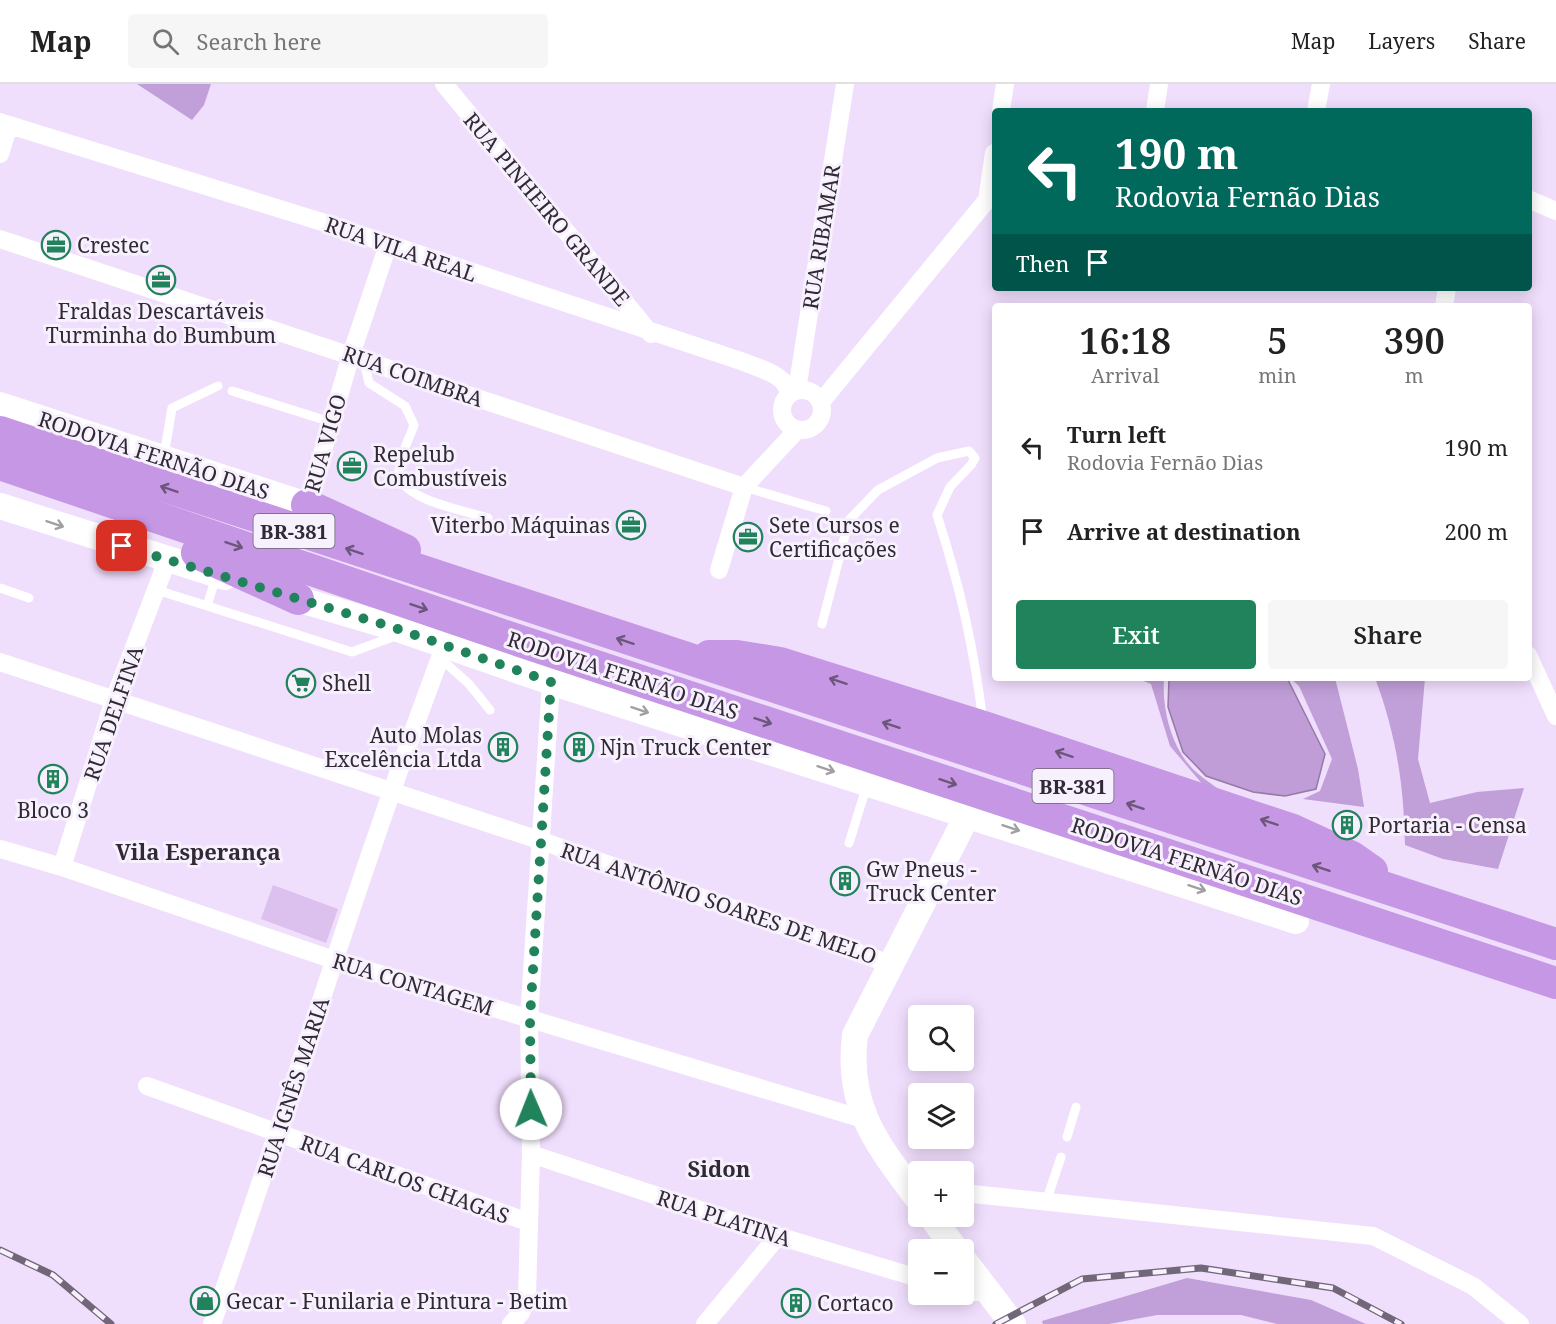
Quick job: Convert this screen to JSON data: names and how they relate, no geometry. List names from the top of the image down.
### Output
{
  "streets": {
    "highway": ["RODOVIA FERNÃO DIAS", "BR-381"],
    "street": [
      "RUA PINHEIRO GRANDE",
      "RUA RIBAMAR",
      "RUA VILA REAL",
      "RUA COIMBRA",
      "RUA VIGO",
      "RUA DELFINA",
      "RUA ANTÔNIO SOARES DE MELO",
      "RUA CONTAGEM",
      "RUA IGNÊS MARIA",
      "RUA CARLOS CHAGAS",
      "RUA PLATINA"
    ]
  },
  "crossings": [
    ["RUA PINHEIRO GRANDE", "RUA VILA REAL"],
    ["RUA RIBAMAR", "RUA VILA REAL"],
    ["RUA VILA REAL", "RUA VIGO"],
    ["RUA COIMBRA", "RUA VIGO"],
    ["RUA VIGO", "RODOVIA FERNÃO DIAS"],
    ["RUA VIGO", "BR-381"],
    ["RODOVIA FERNÃO DIAS", "BR-381"],
    ["RODOVIA FERNÃO DIAS", "RUA DELFINA"],
    ["RODOVIA FERNÃO DIAS", "RUA IGNÊS MARIA"],
    ["RUA DELFINA", "RUA ANTÔNIO SOARES DE MELO"],
    ["RUA DELFINA", "RUA CONTAGEM"],
    ["RUA ANTÔNIO SOARES DE MELO", "RUA IGNÊS MARIA"],
    ["RUA CONTAGEM", "RUA IGNÊS MARIA"],
    ["RUA IGNÊS MARIA", "RUA CARLOS CHAGAS"]
  ],
  "districts": ["Vila Esperança", "Sidon"],
  "places": {
    "office": [
      "Crestec",
      "Fraldas Descartáveis Turminha do Bumbum",
      "Repelub Combustíveis",
      "Viterbo Máquinas",
      "Sete Cursos e Certificações"
    ],
    "supermarket": ["Shell"],
    "building": [
      "Auto Molas Excelência Ltda",
      "Njn Truck Center",
      "Bloco 3",
      "Portaria - Censa",
      "Gw Pneus - Truck Center",
      "Cortaco"
    ],
    "shop": ["Gecar - Funilaria e Pintura - Betim"]
  },
  "page": {
    "header": "Map",
    "search": "Search here",
    "nav": ["Map", "Layers", "Share"],
    "turn": ["190 m", "Rodovia Fernão Dias"],
    "then": "Then",
    "eta": [
      "16:18",
      "Arrival",
      "5",
      "min",
      "390",
      "m"
    ],
    "list": [
      {
        "name": "Turn left",
        "note": "Rodovia Fernão Dias",
        "value": "190 m"
      },
      {
        "name": "Arrive at destination",
        "value": "200 m"
      }
    ],
    "buttons": ["Exit", "Share"],
    "map_buttons": ["+", "−"]
  }
}
